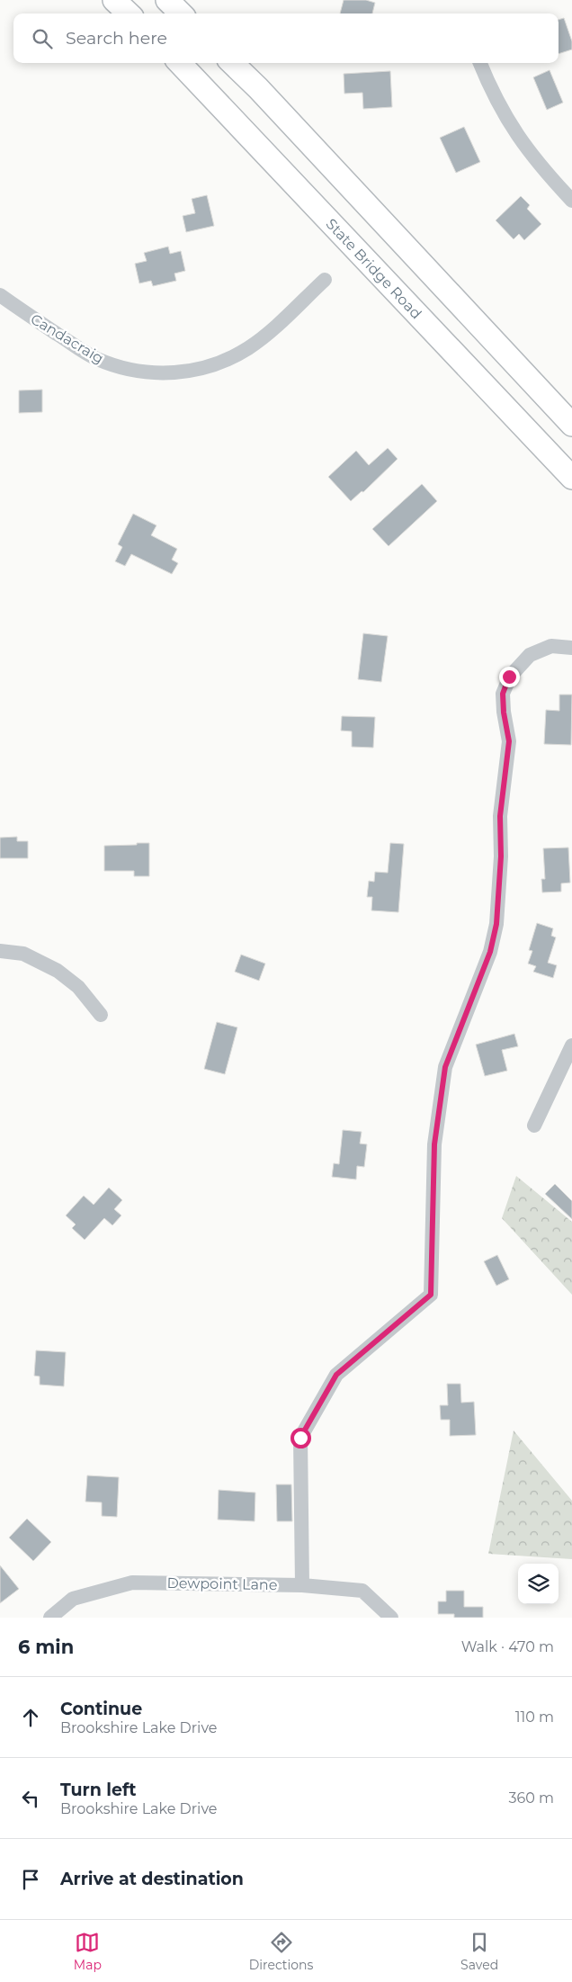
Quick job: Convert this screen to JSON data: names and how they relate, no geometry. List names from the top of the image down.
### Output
{
  "streets": {
    "highway": ["State Bridge Road"],
    "street": ["Candacraig", "Dewpoint Lane"]
  },
  "page": {
    "search": "Search here",
    "heading": ["6 min", "Walk · 470 m"],
    "list": [
      ["Continue", "Brookshire Lake Drive", "110 m"],
      ["Turn left", "Brookshire Lake Drive", "360 m"],
      "Arrive at destination"
    ],
    "nav": ["Map", "Directions", "Saved"]
  }
}
